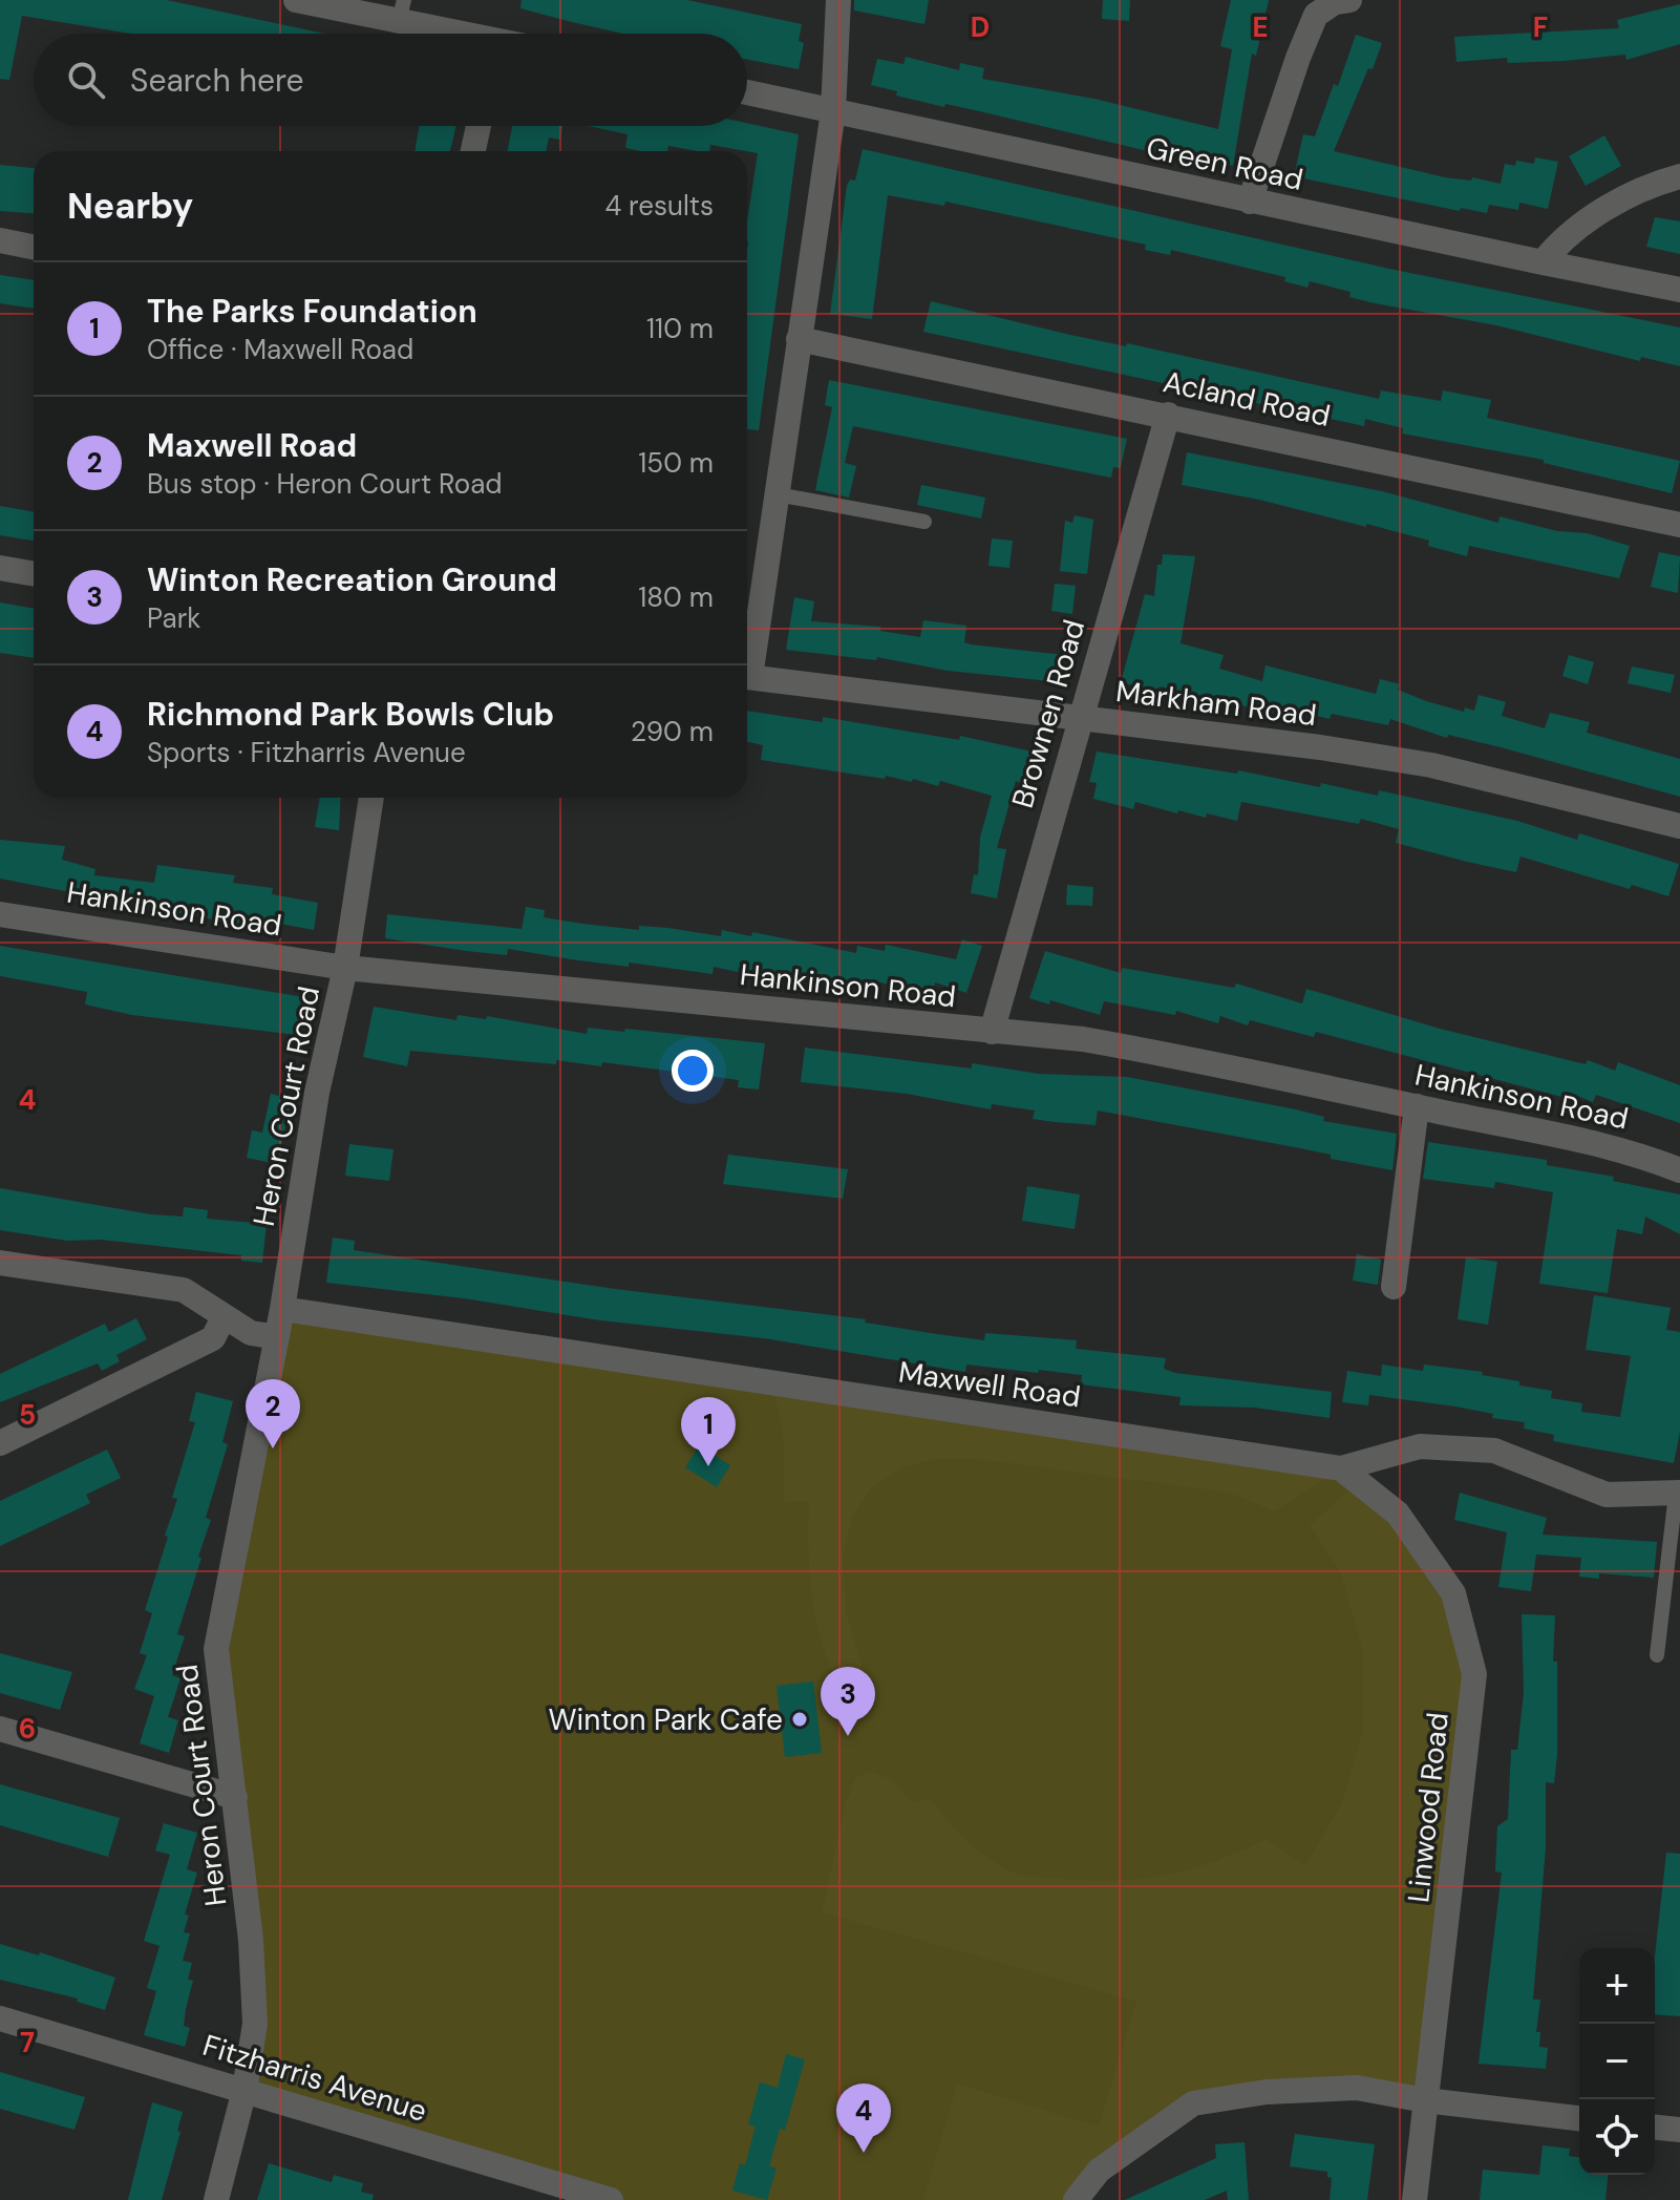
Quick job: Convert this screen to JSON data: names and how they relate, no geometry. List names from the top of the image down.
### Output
{
  "streets": {
    "street": [
      "Green Road",
      "Acland Road",
      "Markham Road",
      "Brownen Road",
      "Hankinson Road",
      "Heron Court Road",
      "Maxwell Road",
      "Linwood Road",
      "Fitzharris Avenue"
    ]
  },
  "crossings": [
    ["Acland Road", "Brownen Road"],
    ["Markham Road", "Brownen Road"],
    ["Brownen Road", "Hankinson Road"],
    ["Hankinson Road", "Heron Court Road"],
    ["Heron Court Road", "Maxwell Road"],
    ["Heron Court Road", "Fitzharris Avenue"],
    ["Maxwell Road", "Linwood Road"]
  ],
  "places": ["Winton Park Cafe"],
  "page": {
    "search": "Search here",
    "heading": ["Nearby", "4 results"],
    "list": [
      {
        "mark": "1",
        "name": "The Parks Foundation",
        "note": "Office · Maxwell Road",
        "value": "110 m"
      },
      {
        "mark": "2",
        "name": "Maxwell Road",
        "note": "Bus stop · Heron Court Road",
        "value": "150 m"
      },
      {
        "mark": "3",
        "name": "Winton Recreation Ground",
        "note": "Park",
        "value": "180 m"
      },
      {
        "mark": "4",
        "name": "Richmond Park Bowls Club",
        "note": "Sports · Fitzharris Avenue",
        "value": "290 m"
      }
    ],
    "pins": [
      "2",
      "1",
      "3",
      "4"
    ],
    "map_buttons": ["+", "−"]
  },
  "grid": {
    "columns": ["D", "E", "F"],
    "rows": [
      "4",
      "5",
      "6",
      "7"
    ]
  }
}
